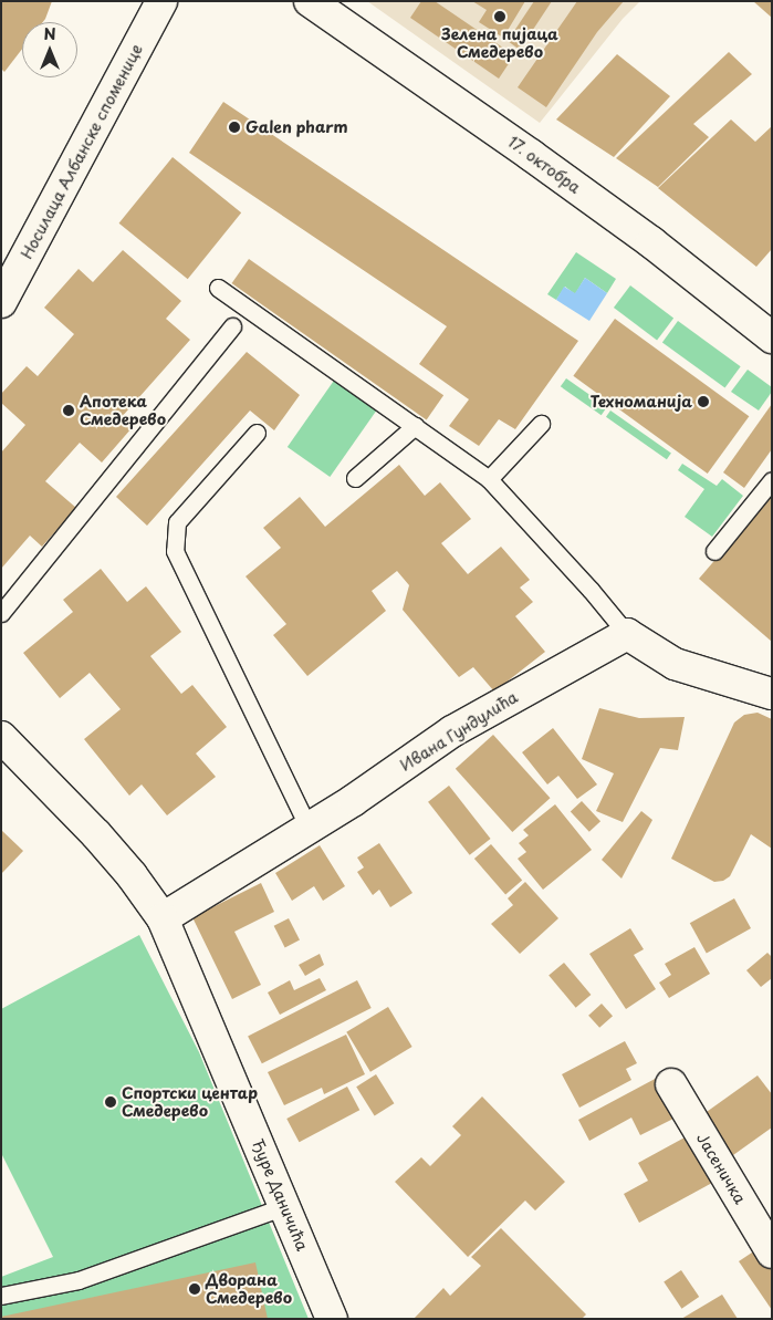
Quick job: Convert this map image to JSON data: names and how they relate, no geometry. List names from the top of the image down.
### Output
{
  "streets": {
    "street": [
      "Носилаца Албанске споменице",
      "17. октобра",
      "Ивана Гундулића",
      "Јасеничка",
      "Ђуре Даничића"
    ]
  },
  "crossings": [
    ["Ивана Гундулића", "Ђуре Даничића"]
  ],
  "places": [
    "Зелена пијаца Смедерево",
    "Galen pharm",
    "Техноманија",
    "Апотека Смедерево",
    "Спортски центар Смедерево",
    "Дворана Смедерево"
  ],
  "north": "top"
}
